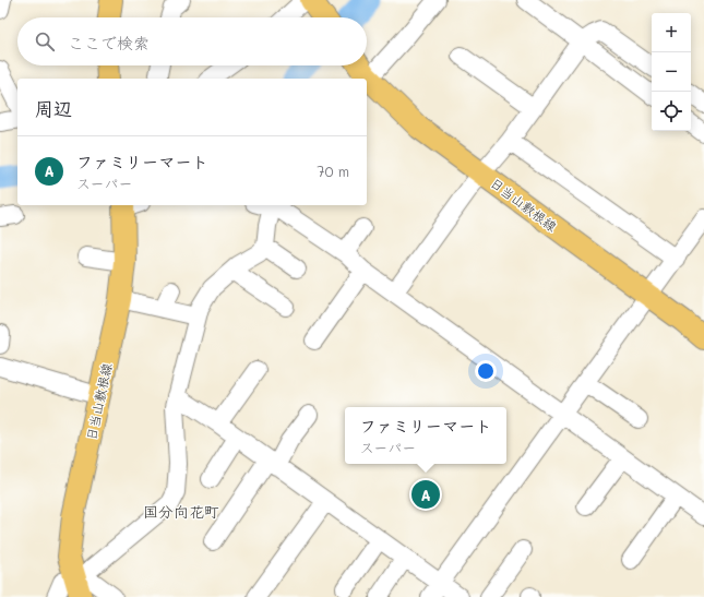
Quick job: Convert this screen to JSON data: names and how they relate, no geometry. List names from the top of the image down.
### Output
{
  "streets": {
    "main road": ["日当山敷根線"]
  },
  "districts": ["国分向花町"],
  "page": {
    "map_buttons": ["+", "−"],
    "search": "ここで検索",
    "heading": "周辺",
    "list": [
      {
        "mark": "A",
        "name": "ファミリーマート",
        "note": "スーパー",
        "value": "70 m"
      }
    ],
    "popup": ["ファミリーマート", "スーパー"],
    "pins": "A"
  }
}
